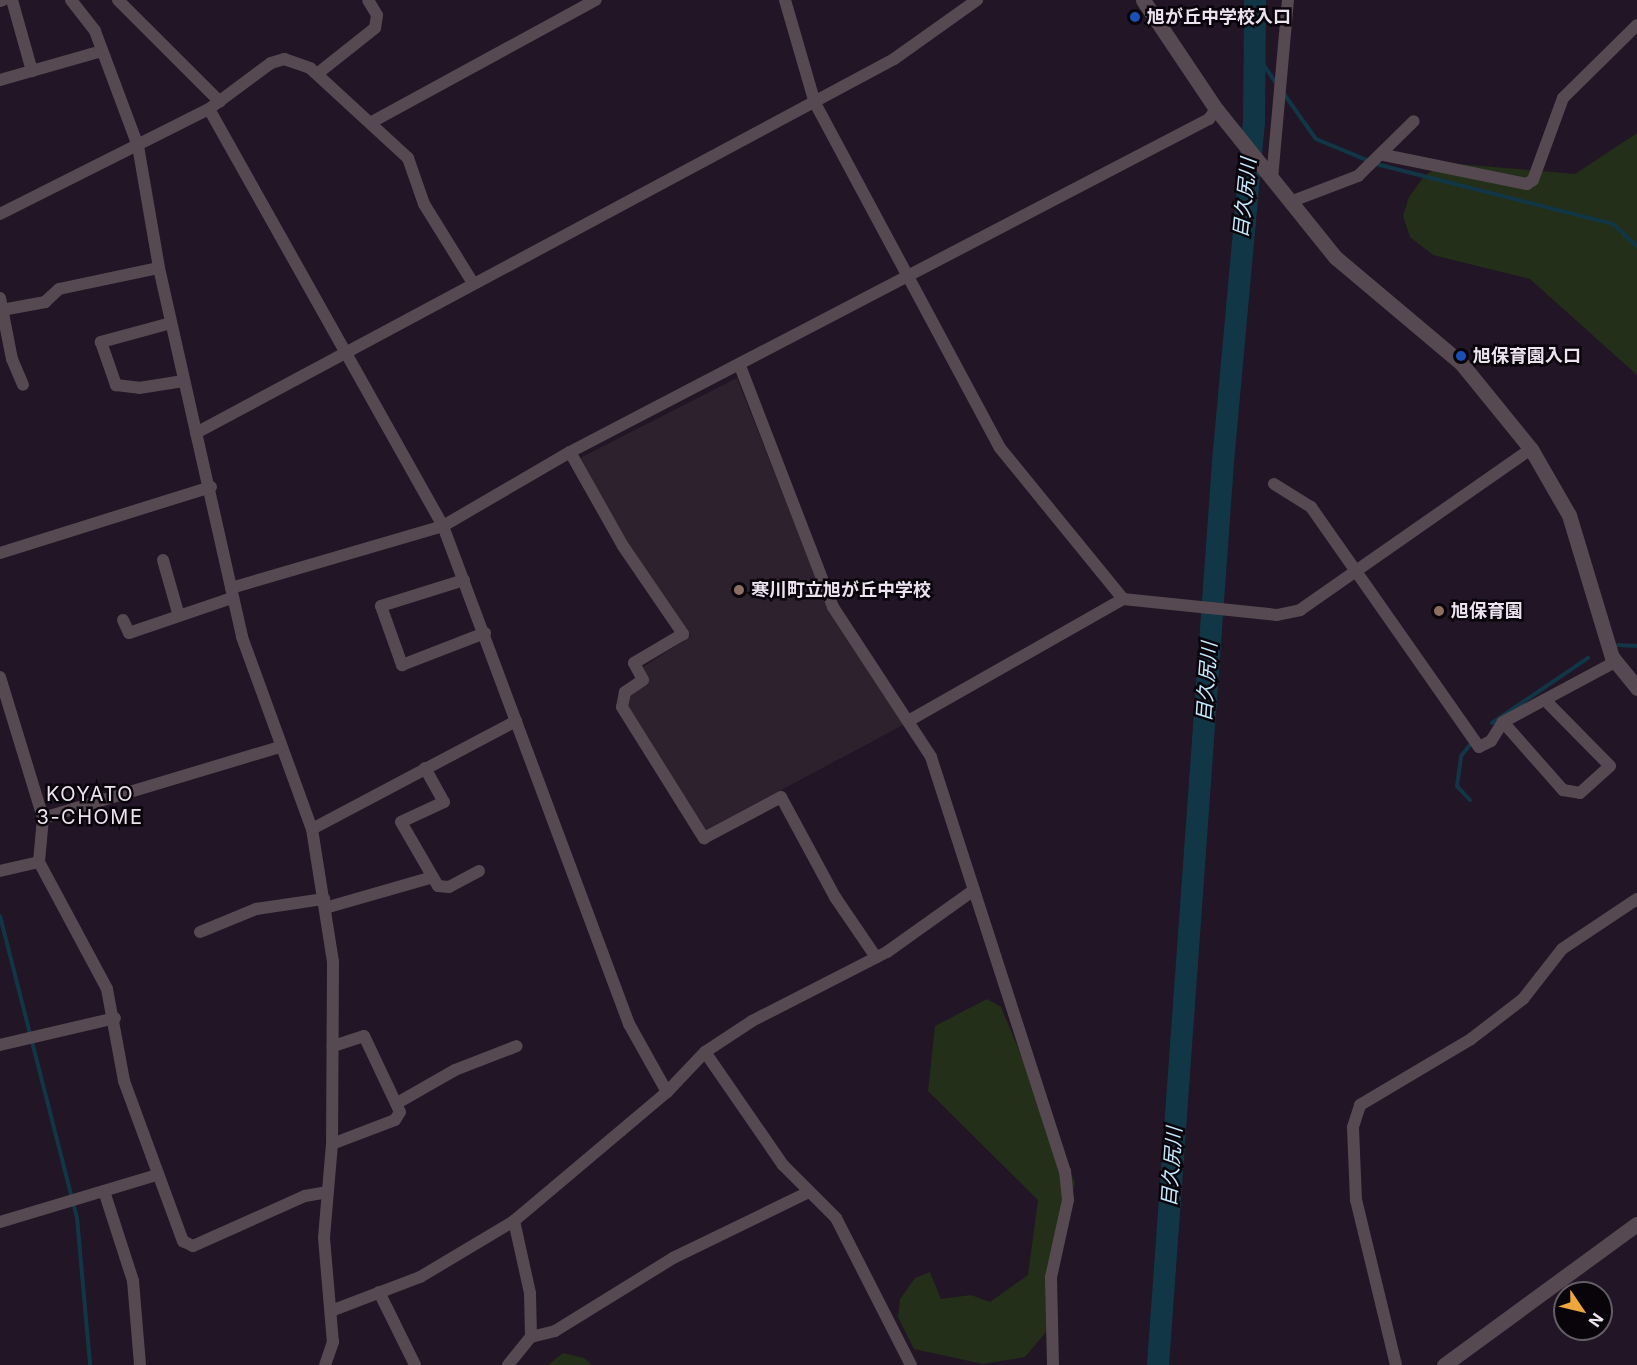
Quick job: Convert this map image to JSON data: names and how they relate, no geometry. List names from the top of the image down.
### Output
{
  "districts": ["KOYATO 3-CHOME"],
  "water": ["目久尻川"],
  "places": [
    "旭が丘中学校入口",
    "旭保育園入口",
    "寒川町立旭が丘中学校",
    "旭保育園"
  ],
  "north": "bottom right"
}
